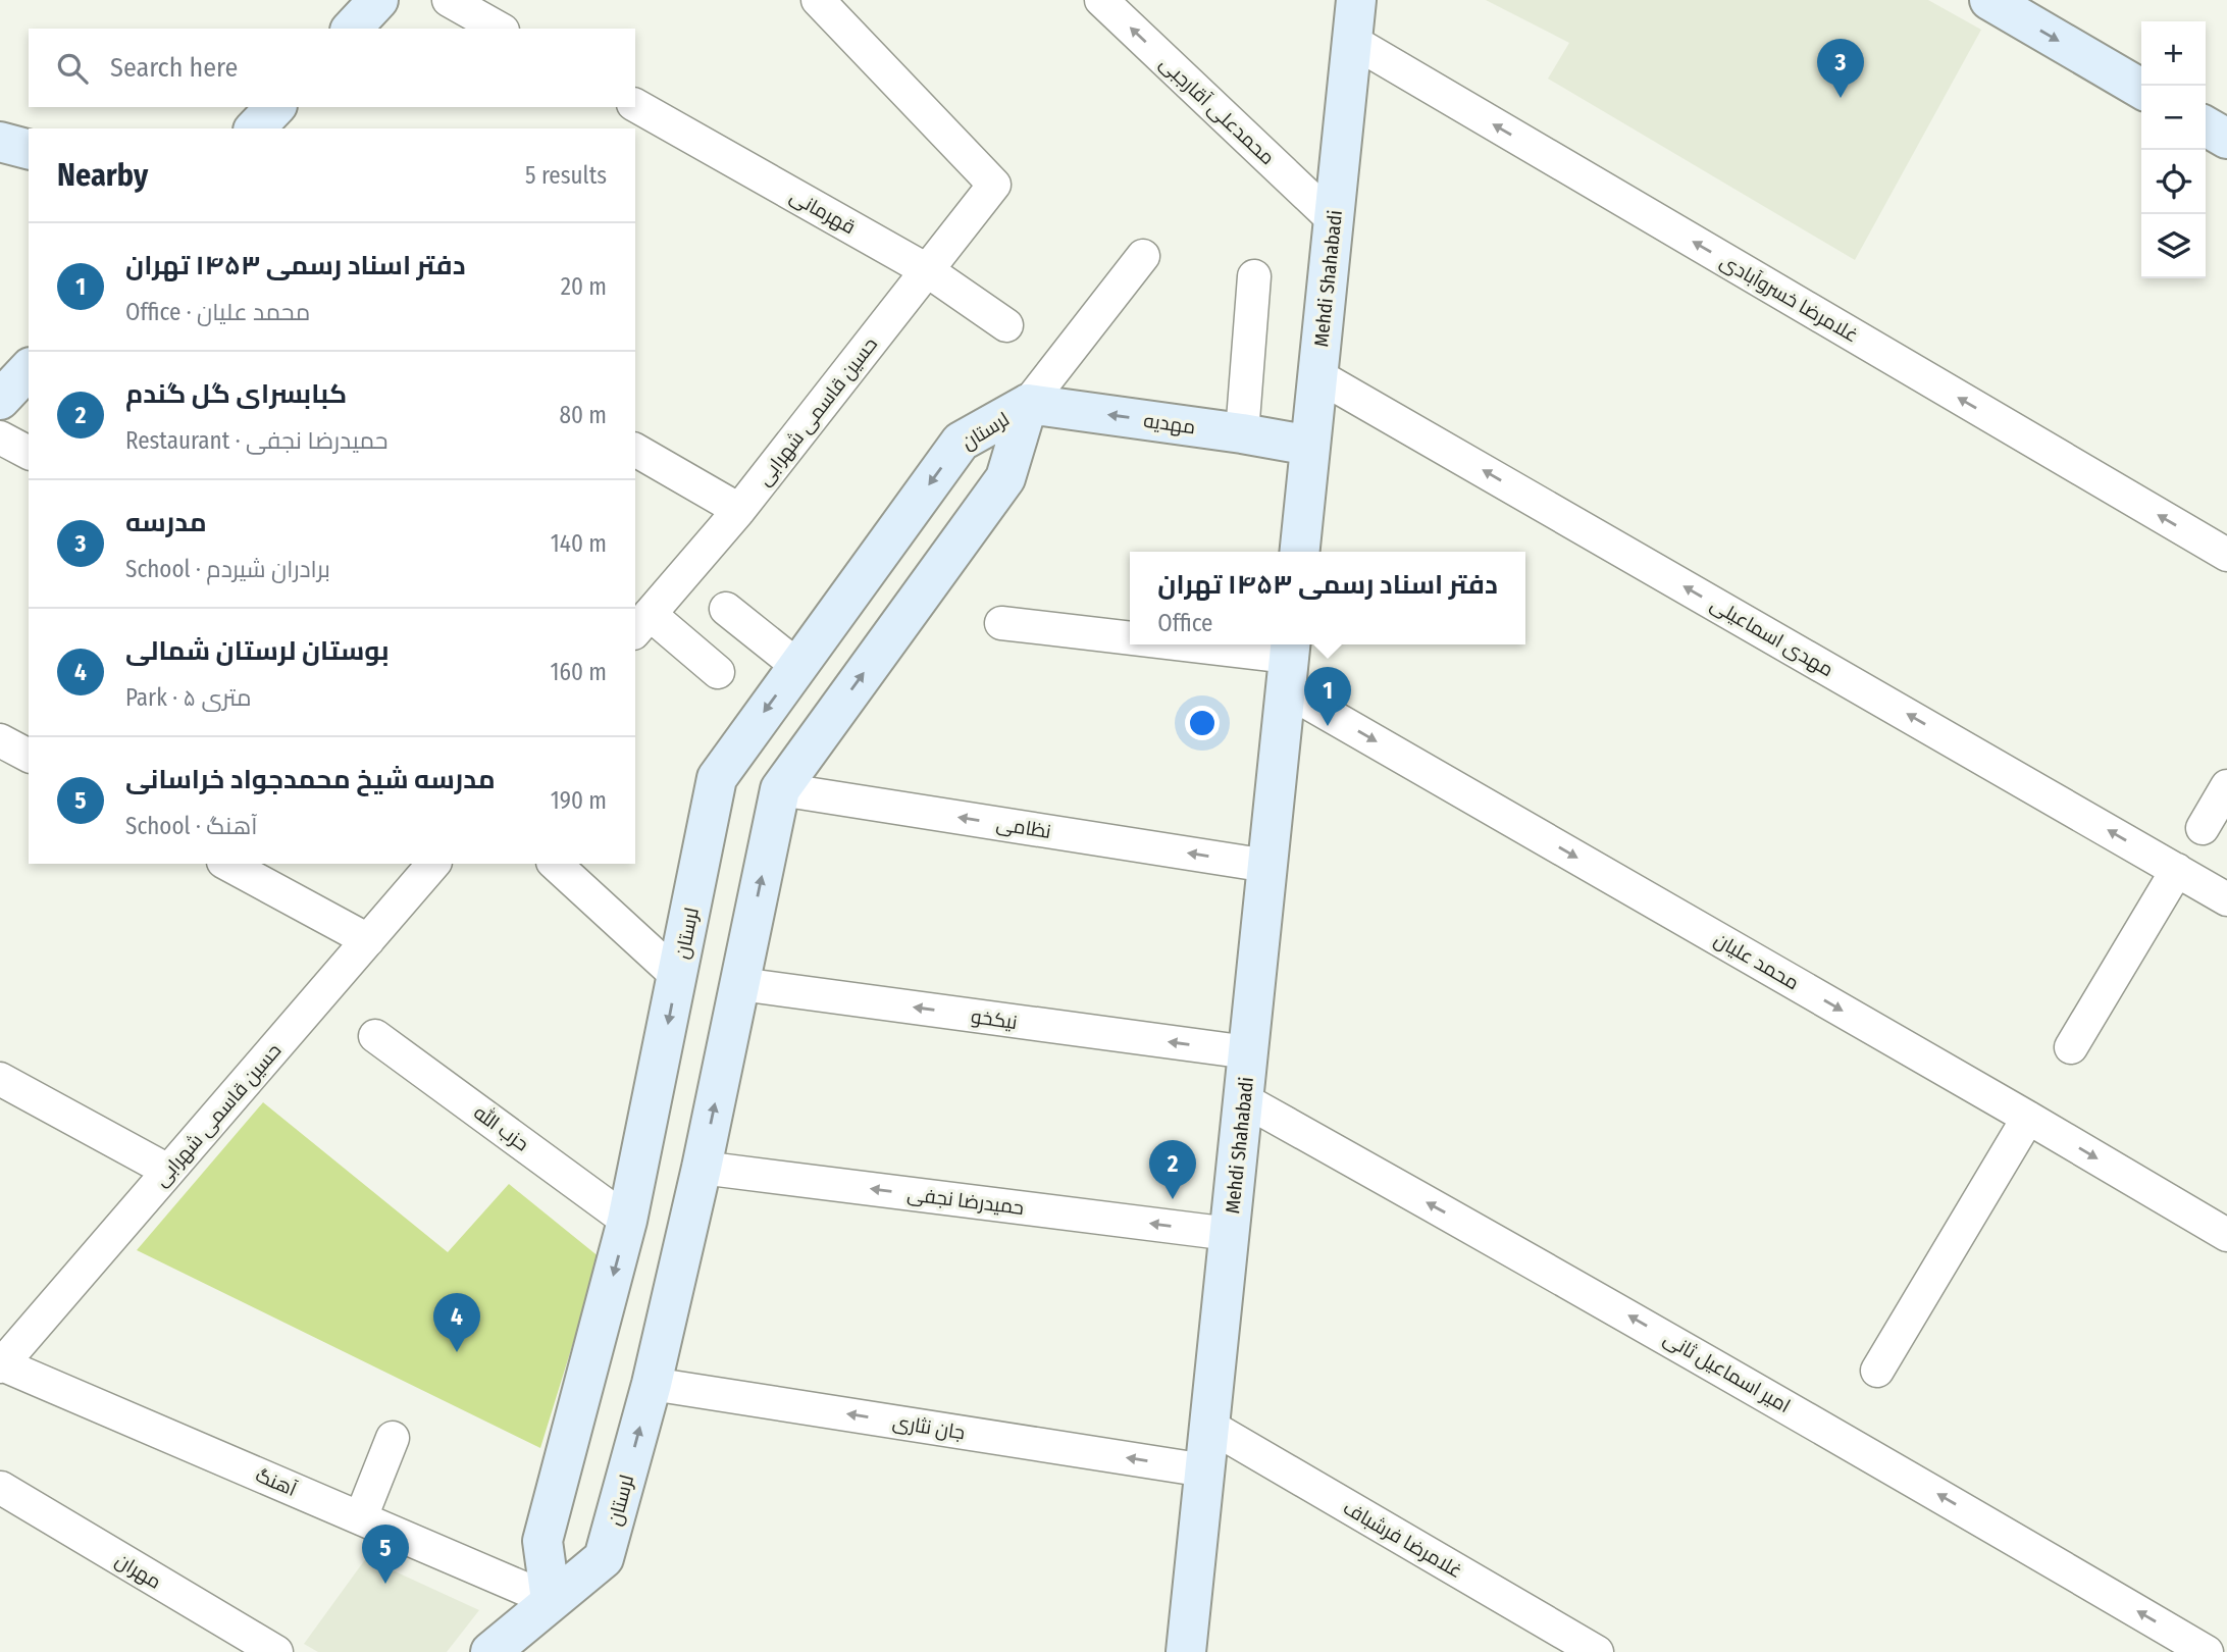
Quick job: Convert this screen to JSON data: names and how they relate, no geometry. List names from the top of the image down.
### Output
{
  "streets": {
    "street": [
      "محمدعلی آقارجبی",
      "قهرمانی",
      "Mehdi Shahabadi",
      "غلامرضا خسروآبادی",
      "حسین قاسمی شهرابی",
      "مهدیه",
      "لرستان",
      "مهدی اسماعیلی",
      "نظامی",
      "محمد علیان",
      "نیکخو",
      "حزب الله",
      "حمیدرضا نجفی",
      "امیر اسماعیل ثانی",
      "جان نثاری",
      "آهنگ",
      "غلامرضا فرشباف",
      "مهران"
    ]
  },
  "crossings": [
    ["محمدعلی آقارجبی", "Mehdi Shahabadi"],
    ["قهرمانی", "حسین قاسمی شهرابی"],
    ["Mehdi Shahabadi", "غلامرضا خسروآبادی"],
    ["Mehdi Shahabadi", "مهدیه"],
    ["Mehdi Shahabadi", "مهدی اسماعیلی"],
    ["Mehdi Shahabadi", "نظامی"],
    ["Mehdi Shahabadi", "محمد علیان"],
    ["Mehdi Shahabadi", "نیکخو"],
    ["Mehdi Shahabadi", "حمیدرضا نجفی"],
    ["Mehdi Shahabadi", "امیر اسماعیل ثانی"],
    ["Mehdi Shahabadi", "جان نثاری"],
    ["Mehdi Shahabadi", "غلامرضا فرشباف"],
    ["حسین قاسمی شهرابی", "آهنگ"],
    ["مهدیه", "لرستان"],
    ["لرستان", "نظامی"],
    ["لرستان", "نیکخو"],
    ["لرستان", "حزب الله"],
    ["لرستان", "حمیدرضا نجفی"],
    ["لرستان", "جان نثاری"],
    ["لرستان", "آهنگ"]
  ],
  "one_way": [
    "محمدعلی آقارجبی",
    "غلامرضا خسروآبادی",
    "مهدی اسماعیلی",
    "محمد علیان",
    "نیکخو",
    "حمیدرضا نجفی",
    "امیر اسماعیل ثانی",
    "جان نثاری"
  ],
  "page": {
    "map_buttons": ["+", "−"],
    "search": "Search here",
    "pins": [
      "3",
      "1",
      "2",
      "4",
      "5"
    ],
    "heading": ["Nearby", "5 results"],
    "list": [
      {
        "mark": "1",
        "name": "دفتر اسناد رسمی ۱۴۵۳ تهران",
        "note": "Office · محمد علیان",
        "value": "20 m"
      },
      {
        "mark": "2",
        "name": "کبابسرای گل گندم",
        "note": "Restaurant · حمیدرضا نجفی",
        "value": "80 m"
      },
      {
        "mark": "3",
        "name": "مدرسه",
        "note": "School · برادران شیردم",
        "value": "140 m"
      },
      {
        "mark": "4",
        "name": "بوستان لرستان شمالی",
        "note": "Park · ۵ متری",
        "value": "160 m"
      },
      {
        "mark": "5",
        "name": "مدرسه شیخ محمدجواد خراسانی",
        "note": "School · آهنگ",
        "value": "190 m"
      }
    ],
    "popup": ["دفتر اسناد رسمی ۱۴۵۳ تهران", "Office"]
  }
}
